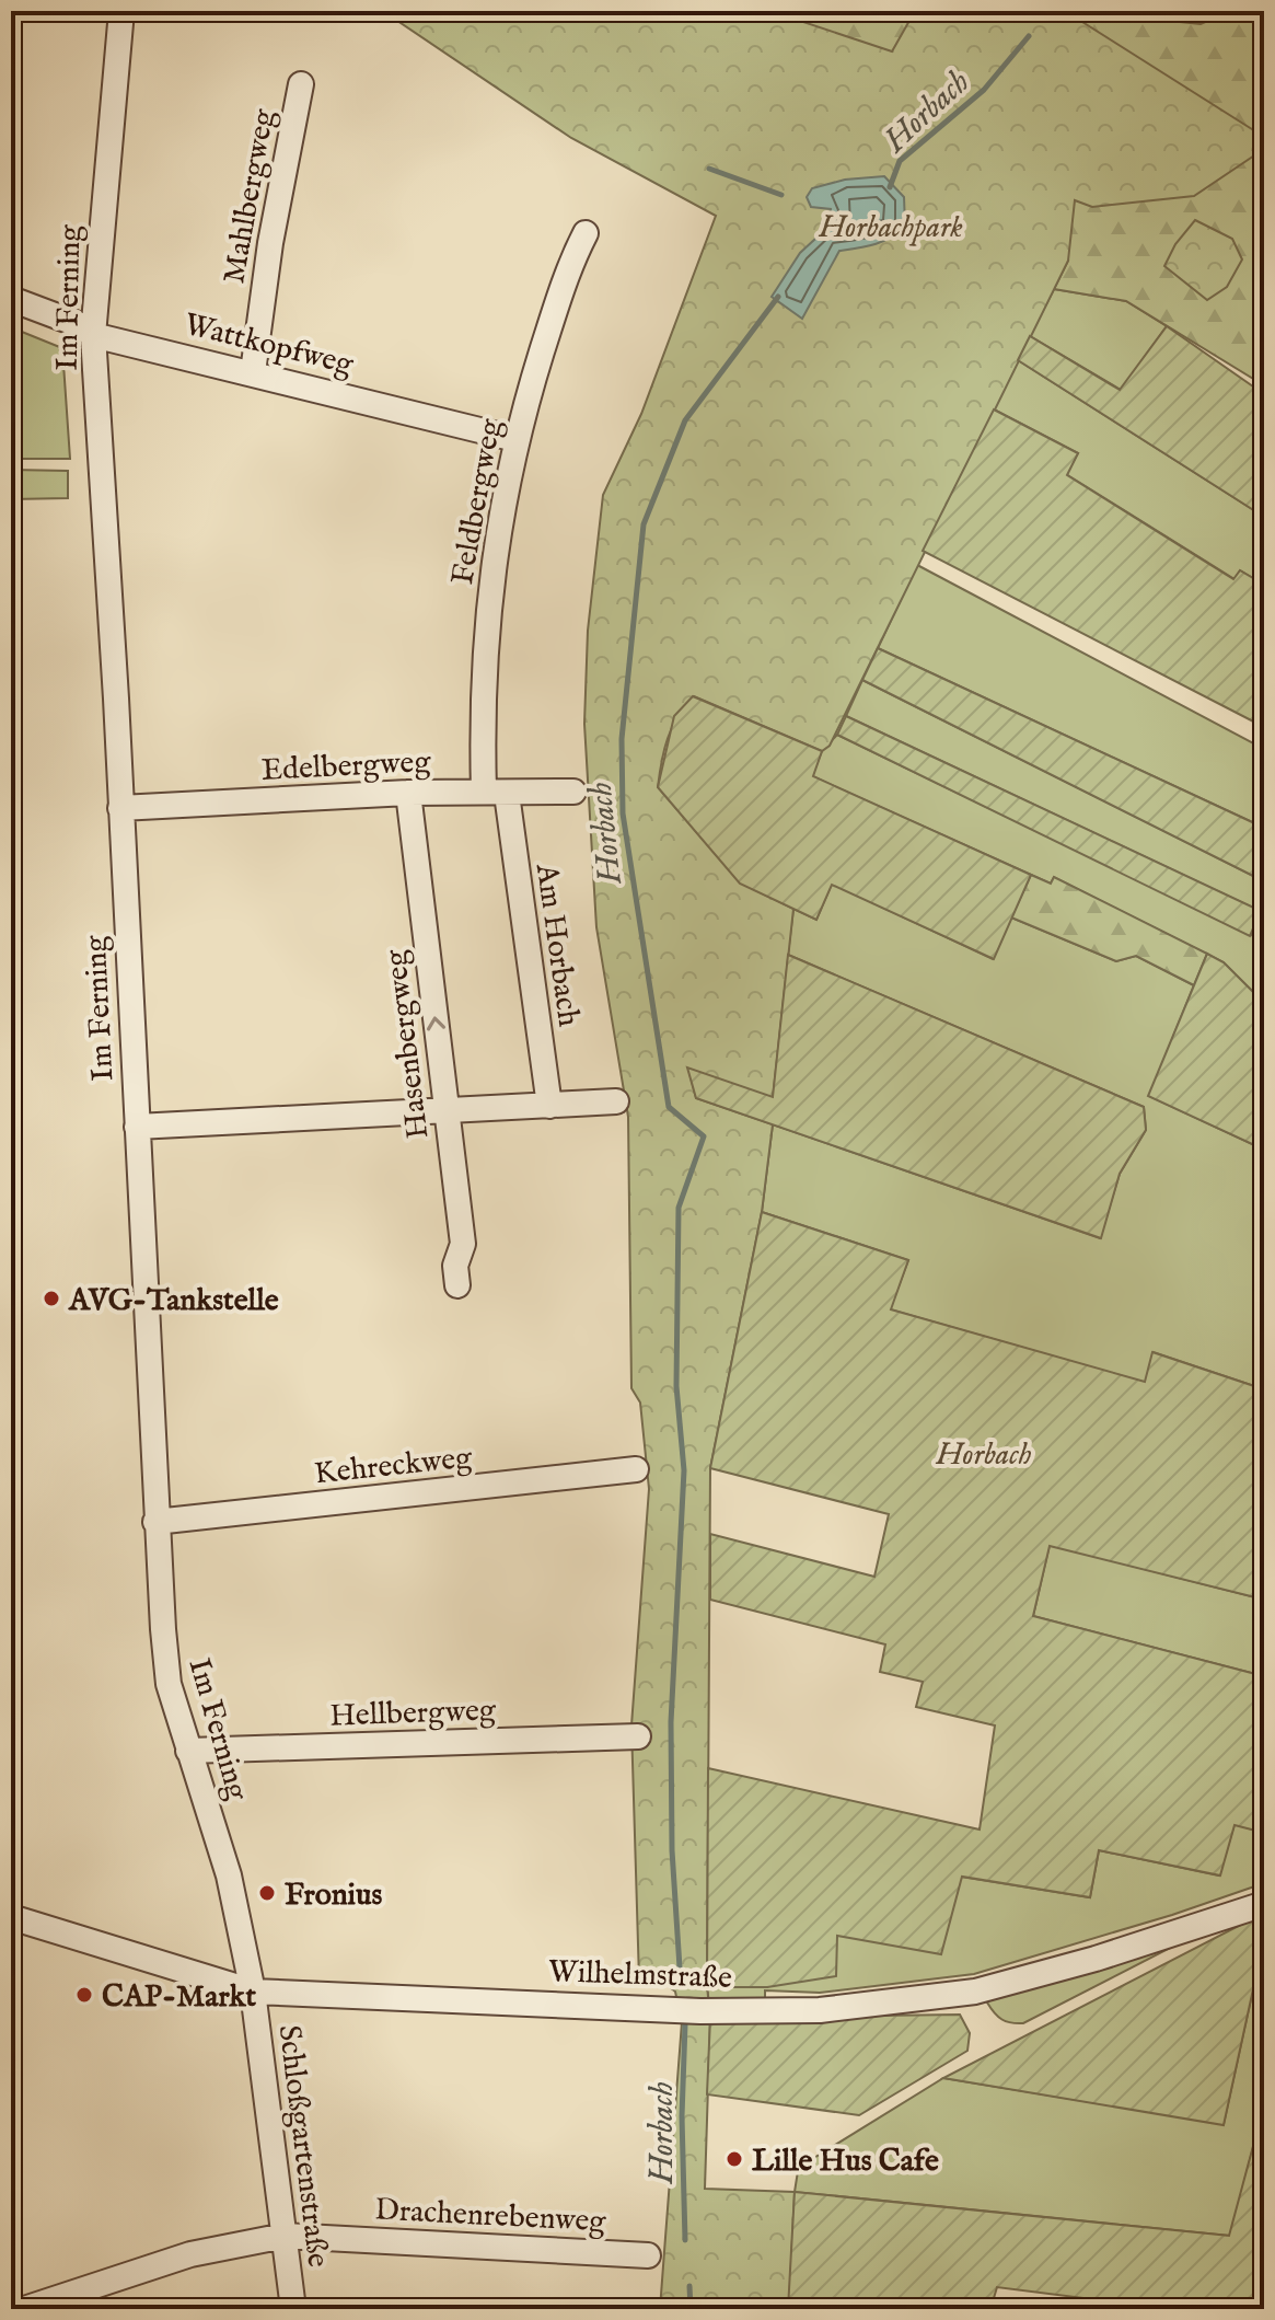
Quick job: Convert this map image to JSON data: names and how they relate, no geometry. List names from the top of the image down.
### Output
{
  "streets": {
    "street": [
      "Mahlbergweg",
      "Im Ferning",
      "Wattkopfweg",
      "Feldbergweg",
      "Edelbergweg",
      "Am Horbach",
      "Hasenbergweg",
      "Kehreckweg",
      "Hellbergweg",
      "Wilhelmstraße",
      "Schloßgartenstraße",
      "Drachenrebenweg"
    ]
  },
  "crossings": [
    ["Mahlbergweg", "Wattkopfweg"],
    ["Im Ferning", "Wattkopfweg"],
    ["Im Ferning", "Edelbergweg"],
    ["Im Ferning", "Kehreckweg"],
    ["Im Ferning", "Hellbergweg"],
    ["Im Ferning", "Wilhelmstraße"],
    ["Im Ferning", "Schloßgartenstraße"],
    ["Wattkopfweg", "Feldbergweg"],
    ["Feldbergweg", "Edelbergweg"],
    ["Feldbergweg", "Am Horbach"],
    ["Edelbergweg", "Am Horbach"],
    ["Edelbergweg", "Hasenbergweg"],
    ["Wilhelmstraße", "Schloßgartenstraße"],
    ["Schloßgartenstraße", "Drachenrebenweg"]
  ],
  "one_way": ["Hasenbergweg"],
  "water": ["Horbach"],
  "parks": ["Horbachpark", "Horbach"],
  "places": [
    "AVG-Tankstelle",
    "Fronius",
    "CAP-Markt",
    "Lille Hus Cafe"
  ]
}
